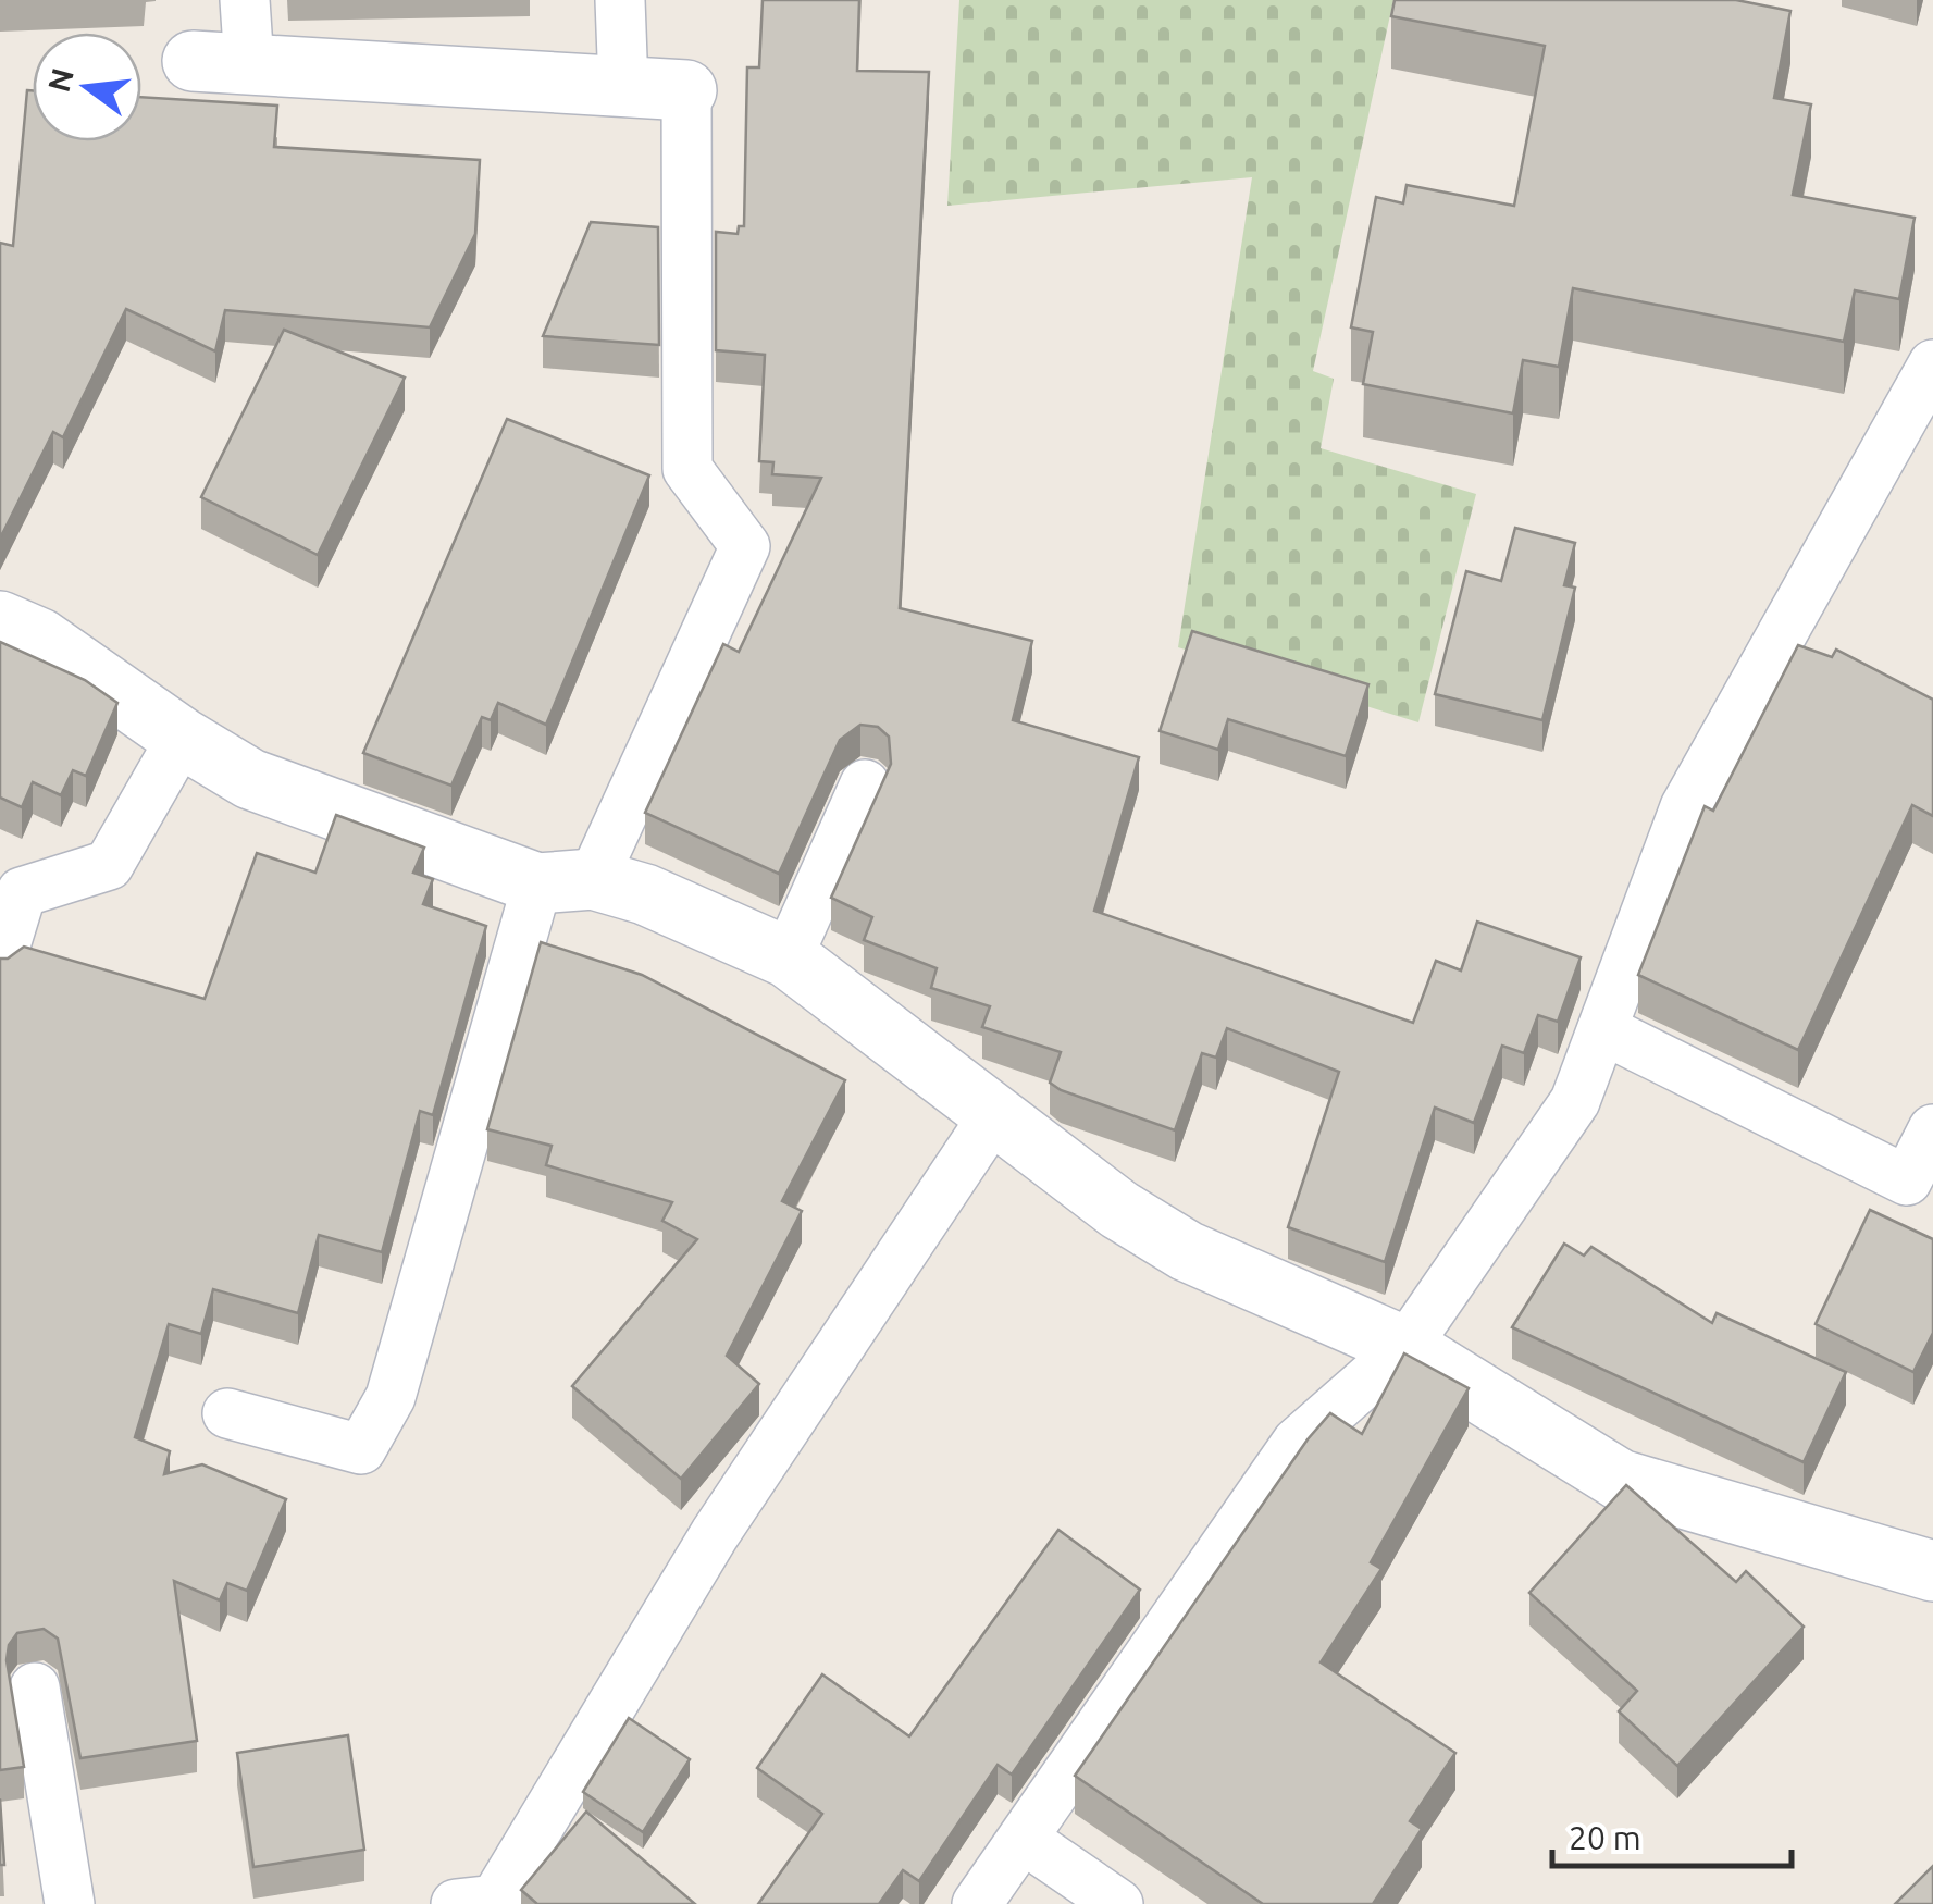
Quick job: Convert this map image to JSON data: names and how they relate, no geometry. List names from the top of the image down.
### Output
{
  "scale_bar": "20 m",
  "north": "left"
}
